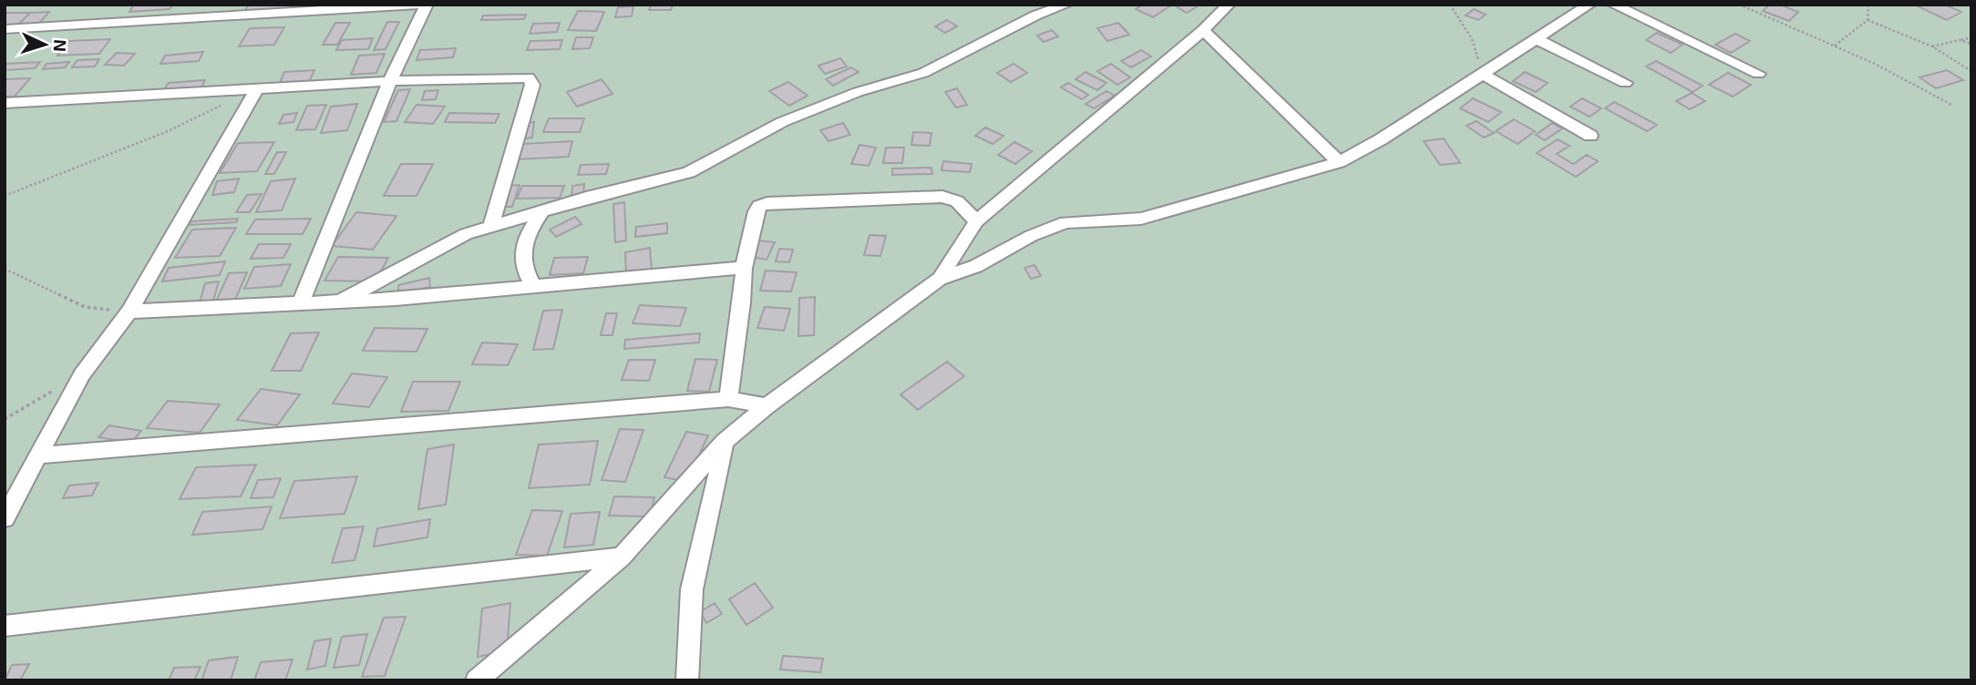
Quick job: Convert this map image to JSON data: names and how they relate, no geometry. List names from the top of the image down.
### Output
{
  "north": "right"
}
